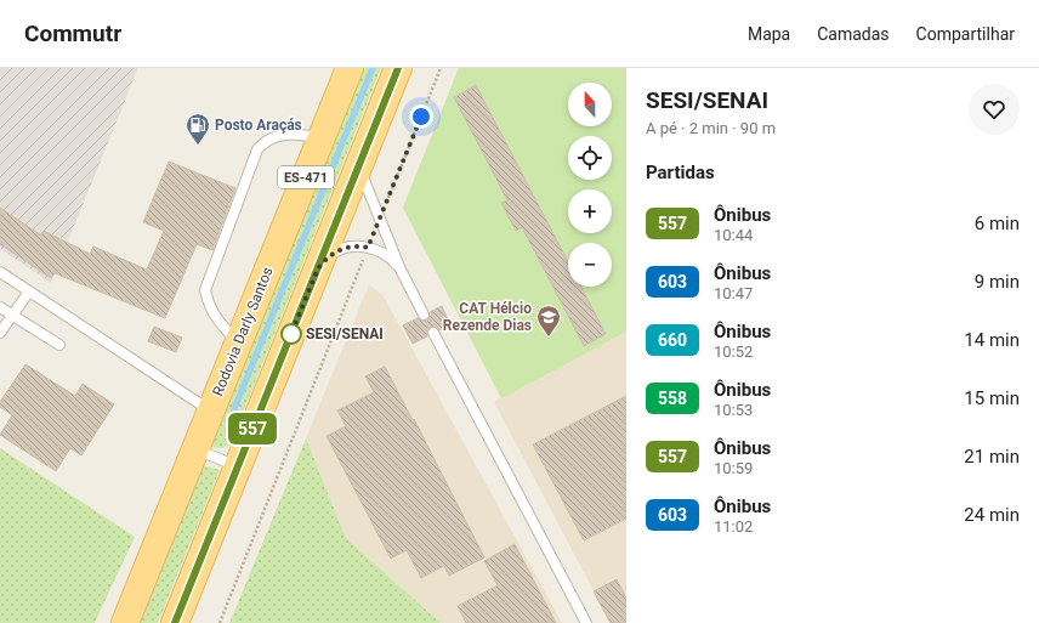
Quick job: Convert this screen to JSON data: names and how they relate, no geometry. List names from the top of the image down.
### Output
{
  "streets": {
    "main road": ["ES-471", "Rodovia Darly Santos"]
  },
  "places": {
    "fuel station": ["Posto Araçás"],
    "other": ["SESI/SENAI"],
    "school or university": ["CAT Hélcio Rezende Dias"]
  },
  "lines": ["bus line 557"],
  "north": "top",
  "page": {
    "header": "Commutr",
    "nav": ["Mapa", "Camadas", "Compartilhar"],
    "on_map": "557",
    "heading": [
      ["SESI/SENAI", "A pé · 2 min · 90 m"],
      "Partidas"
    ],
    "map_buttons": ["+", "−"],
    "list": [
      {
        "mark": "557",
        "name": "Ônibus",
        "note": "10:44",
        "value": "6 min"
      },
      {
        "mark": "603",
        "name": "Ônibus",
        "note": "10:47",
        "value": "9 min"
      },
      {
        "mark": "660",
        "name": "Ônibus",
        "note": "10:52",
        "value": "14 min"
      },
      {
        "mark": "558",
        "name": "Ônibus",
        "note": "10:53",
        "value": "15 min"
      },
      {
        "mark": "557",
        "name": "Ônibus",
        "note": "10:59",
        "value": "21 min"
      },
      {
        "mark": "603",
        "name": "Ônibus",
        "note": "11:02",
        "value": "24 min"
      }
    ]
  }
}
